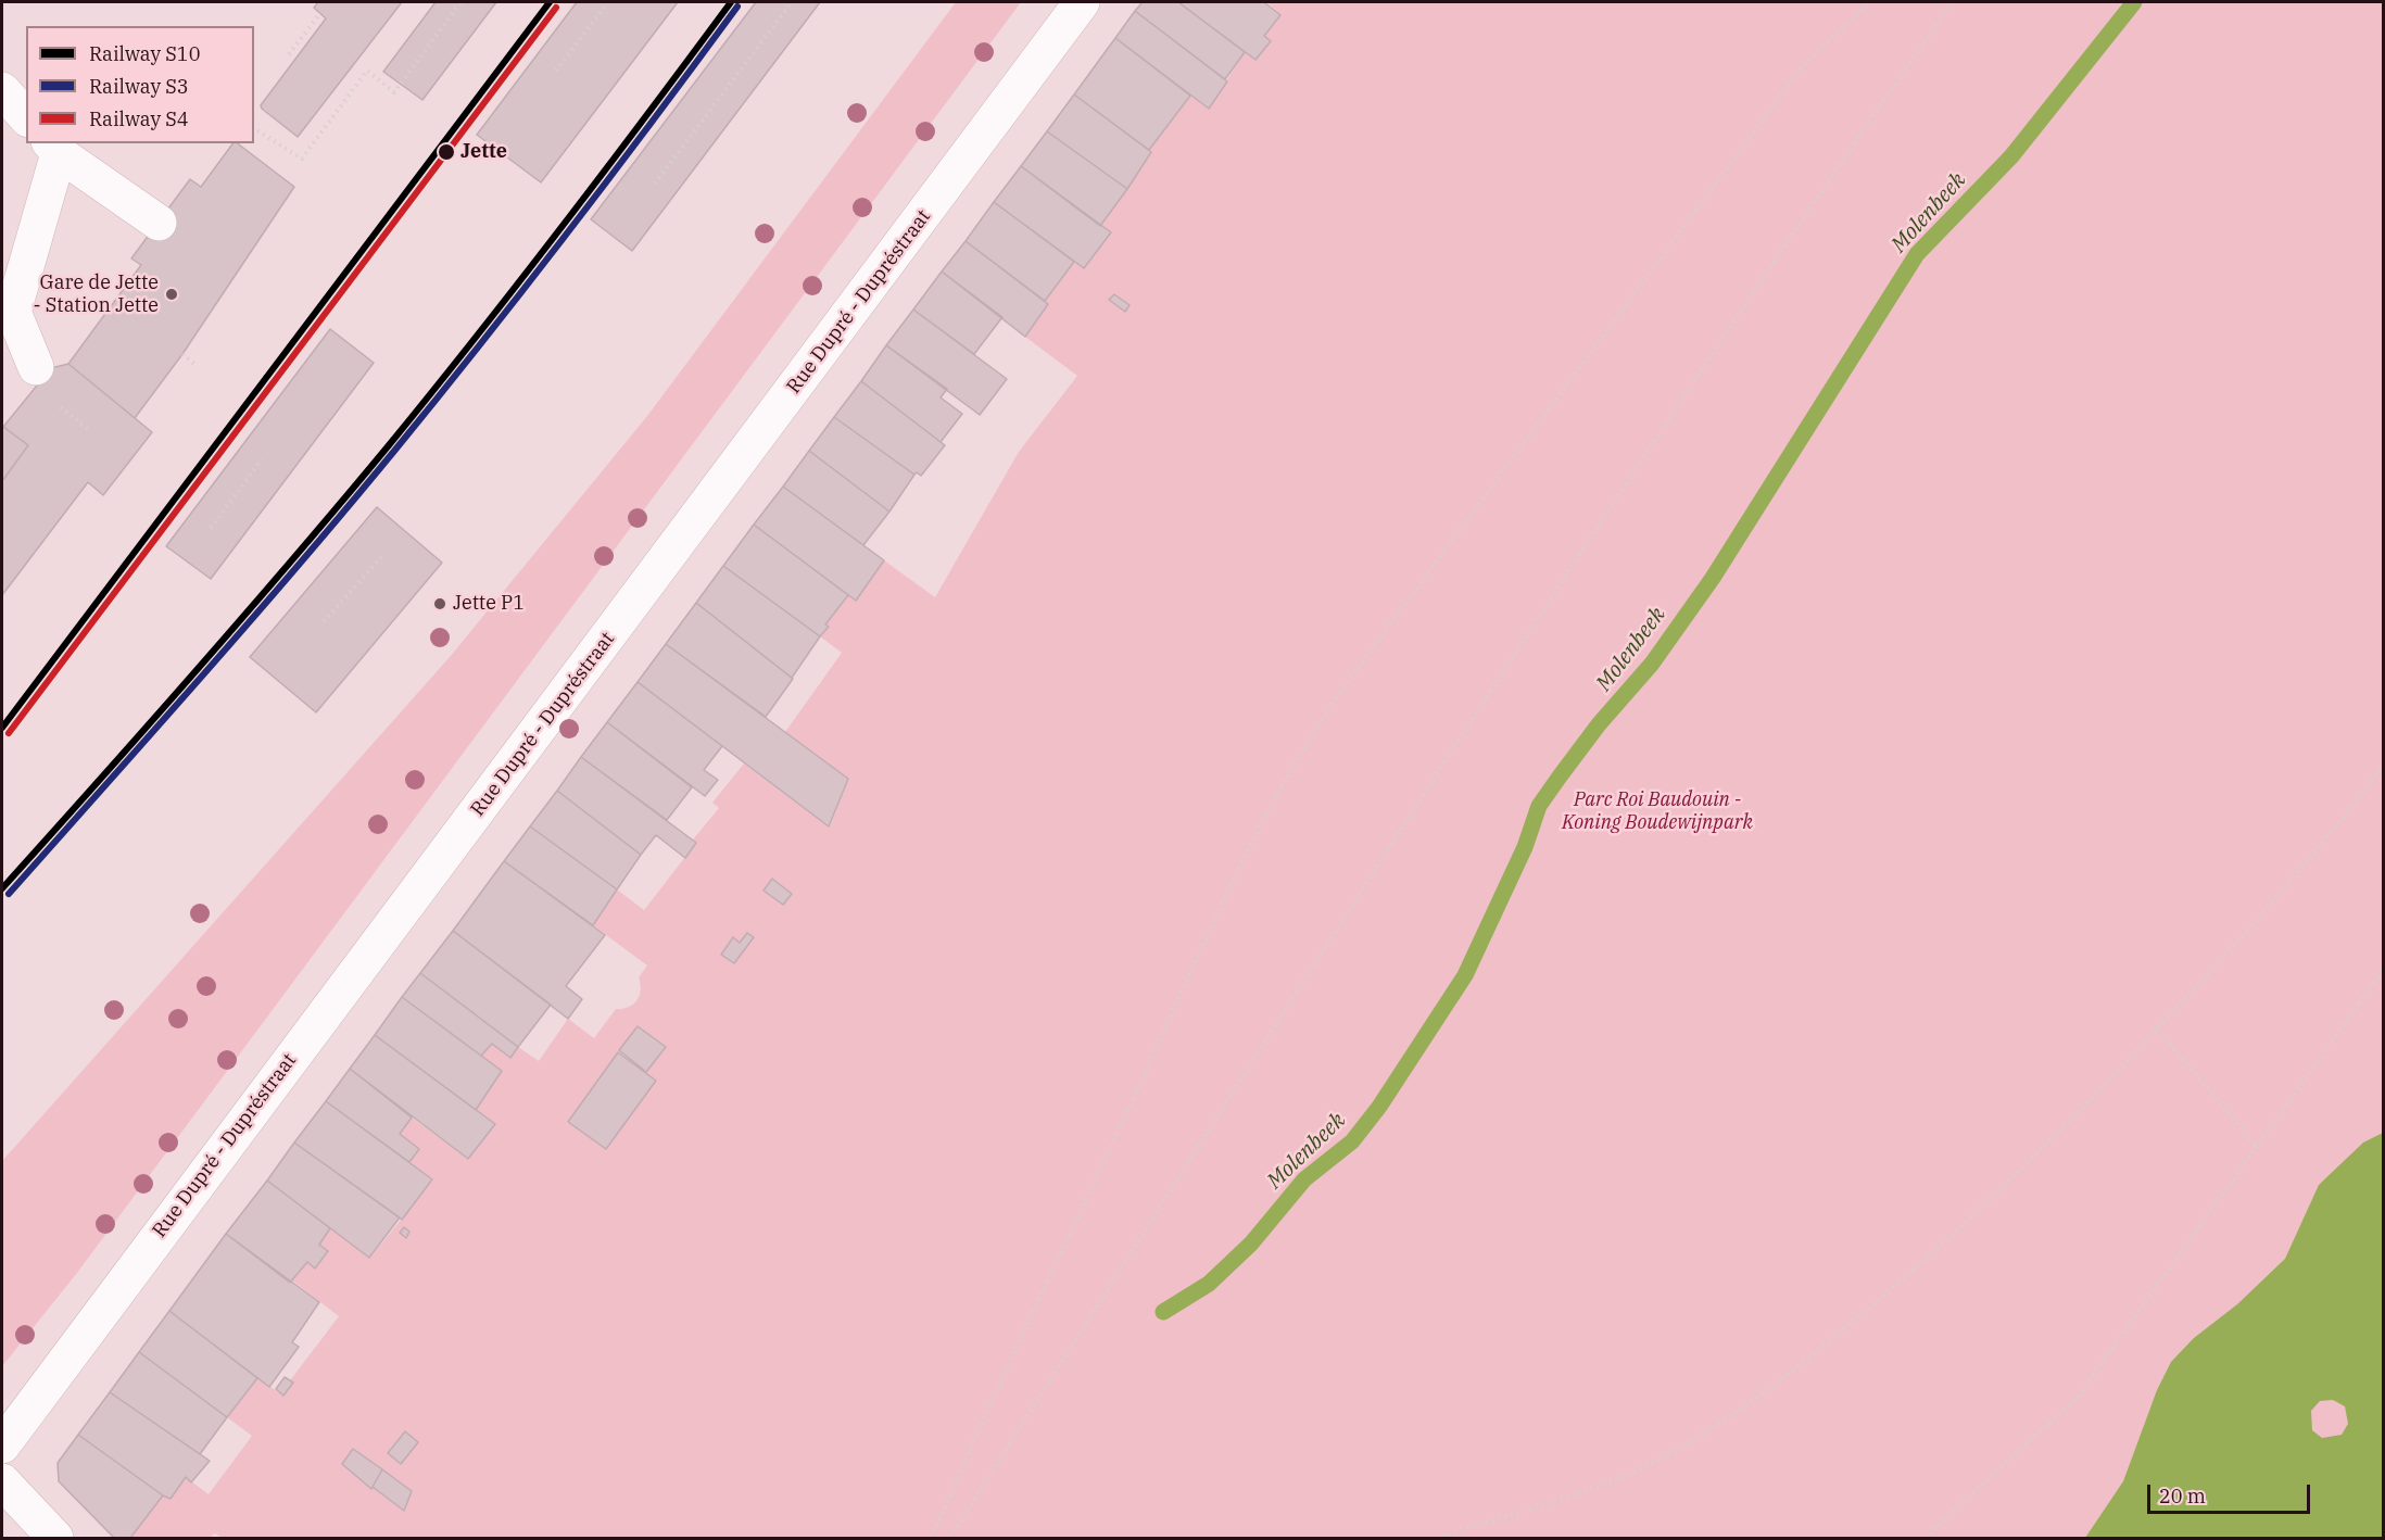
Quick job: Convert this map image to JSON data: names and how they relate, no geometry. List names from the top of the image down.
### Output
{
  "streets": {
    "street": ["Rue Dupré - Dupréstraat"]
  },
  "water": ["Molenbeek"],
  "parks": ["Parc Roi Baudouin - Koning Boudewijnpark"],
  "places": ["Jette", "Gare de Jette - Station Jette", "Jette P1"],
  "lines": ["rail line S10", "rail line S3", "rail line S4"],
  "legend": ["Railway S10", "Railway S3", "Railway S4"],
  "scale_bar": "20 m"
}
